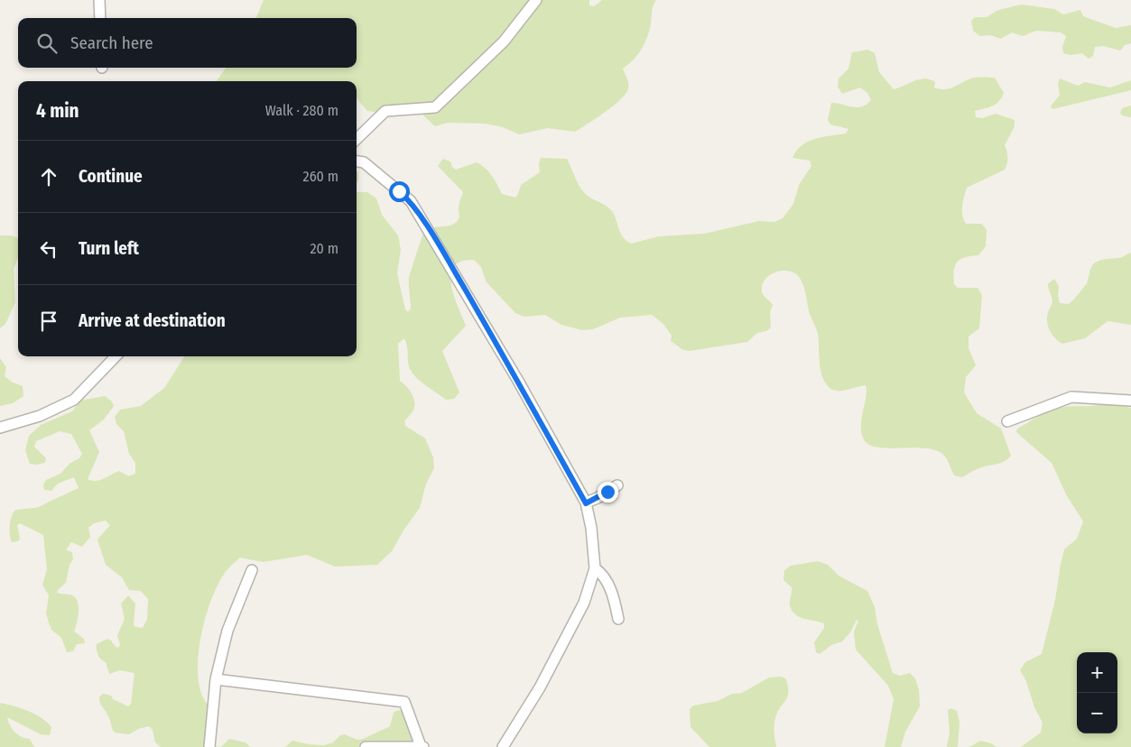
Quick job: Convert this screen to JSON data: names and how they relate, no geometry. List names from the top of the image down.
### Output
{
  "page": {
    "search": "Search here",
    "heading": ["4 min", "Walk · 280 m"],
    "list": [
      ["Continue", "260 m"],
      ["Turn left", "20 m"],
      "Arrive at destination"
    ],
    "map_buttons": ["+", "−"]
  }
}
